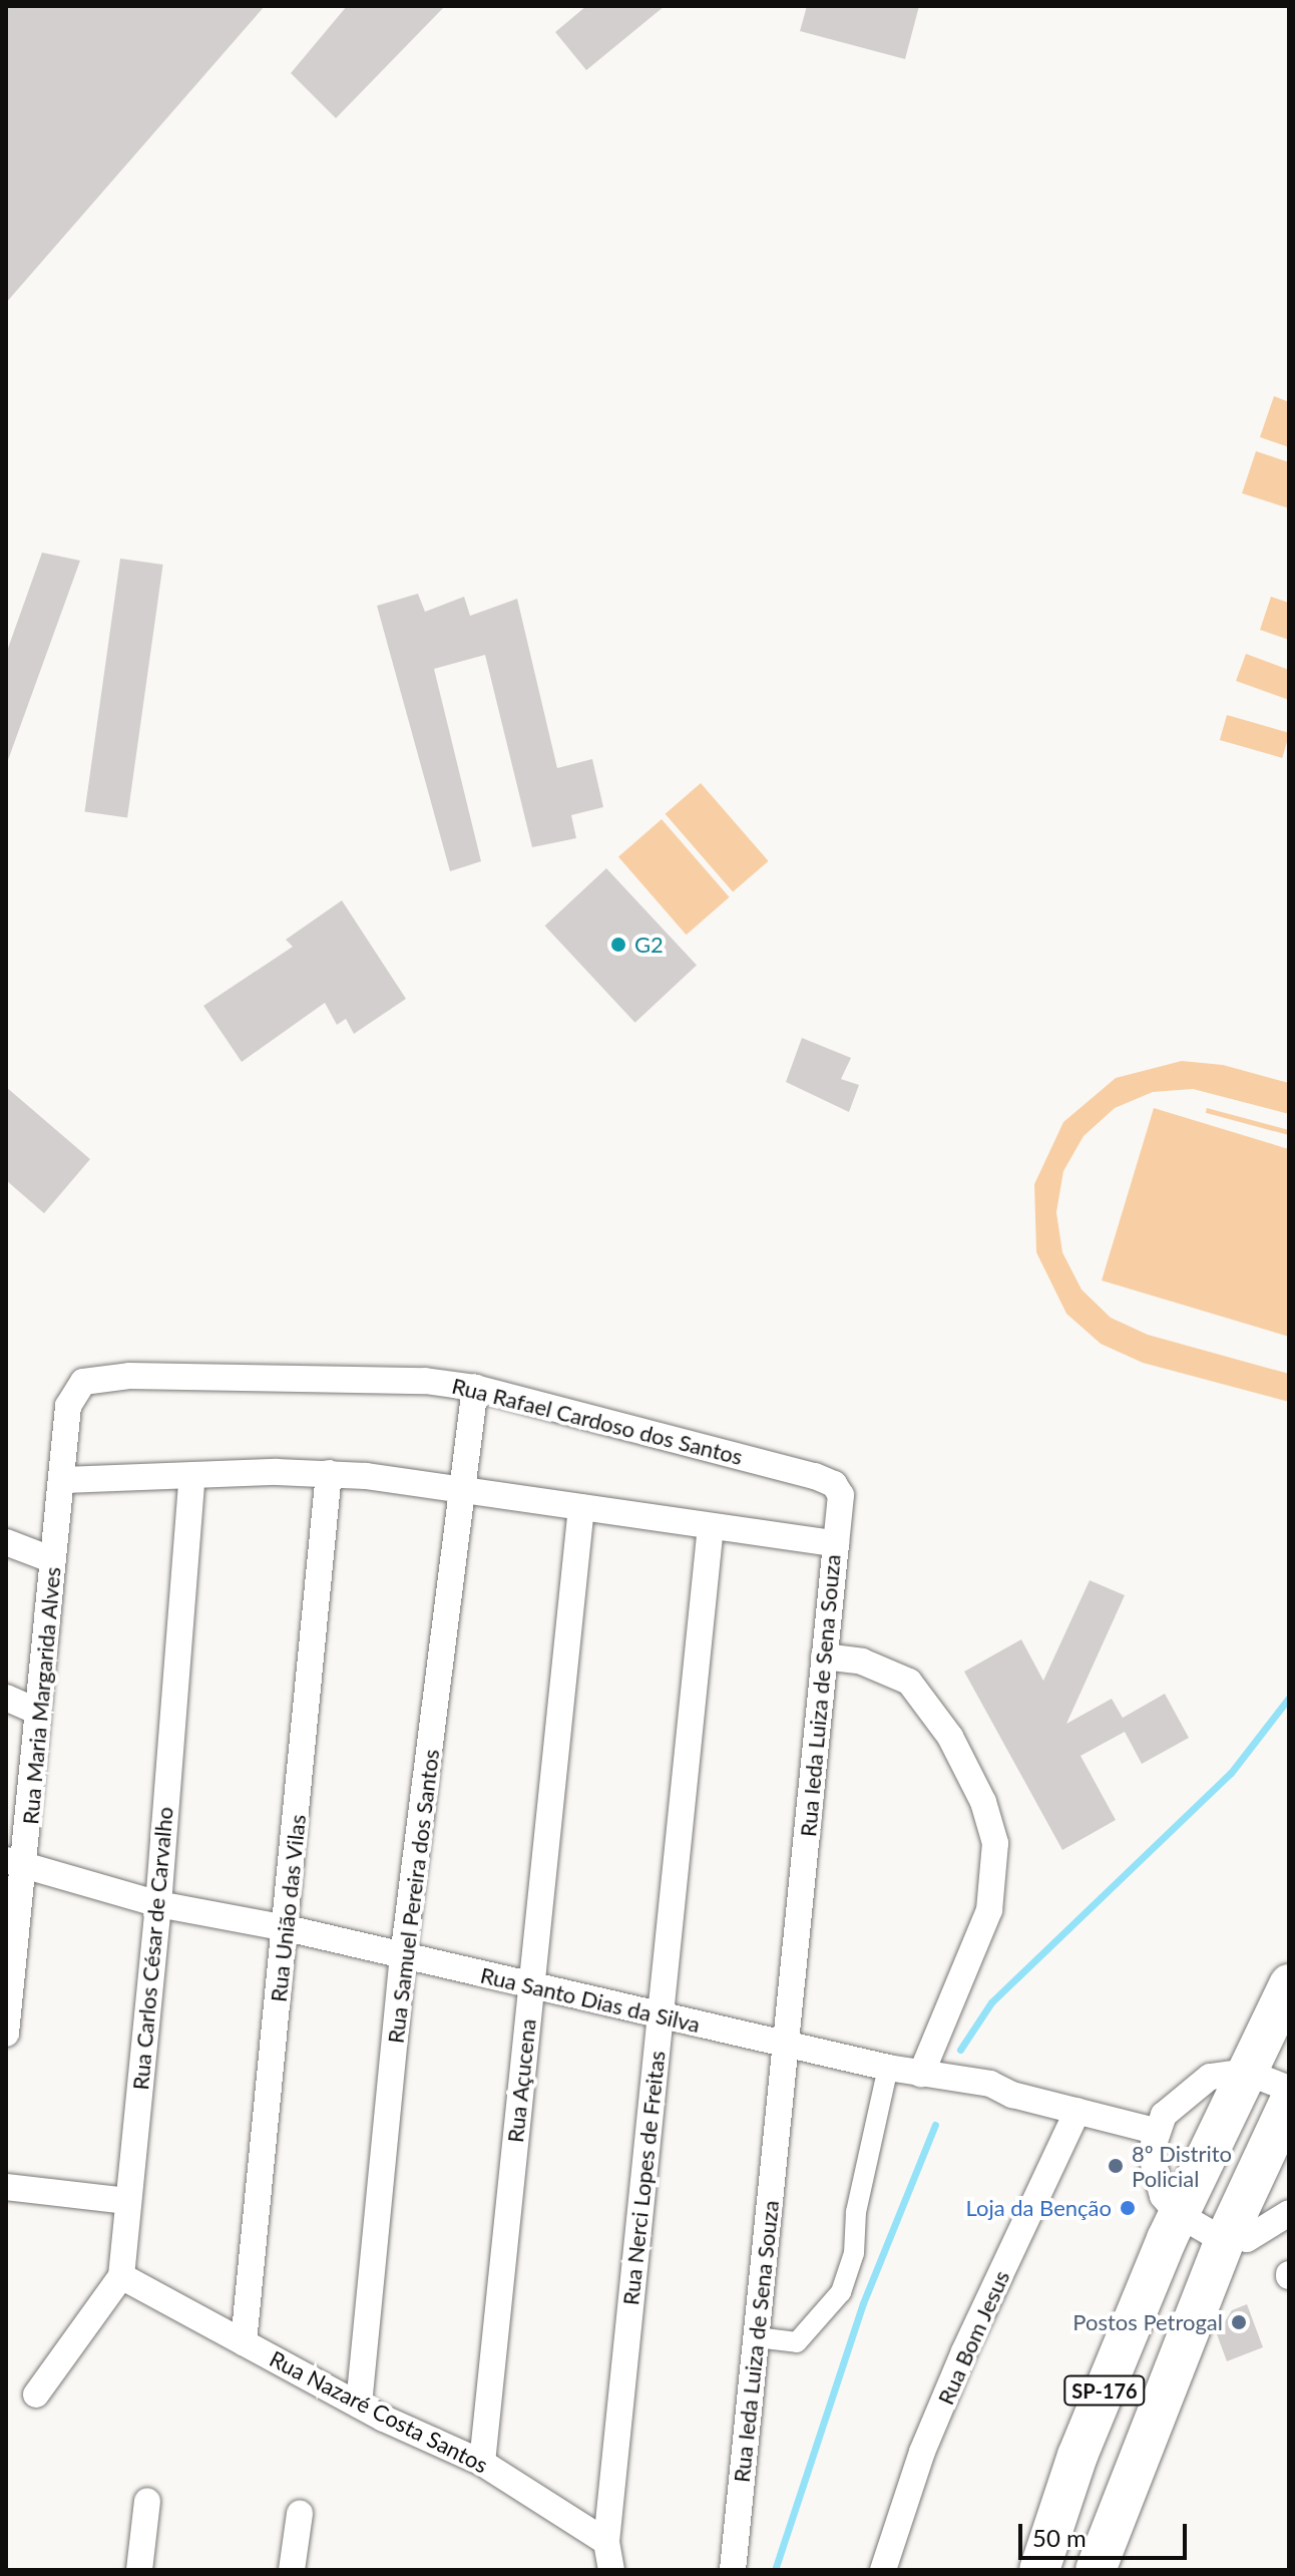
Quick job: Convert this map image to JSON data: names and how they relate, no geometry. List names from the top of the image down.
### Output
{
  "streets": {
    "main road": ["SP-176"],
    "street": [
      "Rua Rafael Cardoso dos Santos",
      "Rua Maria Margarida Alves",
      "Rua Ieda Luiza de Sena Souza",
      "Rua Samuel Pereira dos Santos",
      "Rua União das Vilas",
      "Rua Carlos César de Carvalho",
      "Rua Santo Dias da Silva",
      "Rua Açucena",
      "Rua Nerci Lopes de Freitas",
      "Rua Bom Jesus",
      "Rua Nazaré Costa Santos"
    ]
  },
  "crossings": [
    ["Rua Rafael Cardoso dos Santos", "Rua Maria Margarida Alves"],
    ["Rua Rafael Cardoso dos Santos", "Rua Ieda Luiza de Sena Souza"],
    ["Rua Rafael Cardoso dos Santos", "Rua Samuel Pereira dos Santos"],
    ["Rua Maria Margarida Alves", "Rua Ieda Luiza de Sena Souza"],
    ["Rua Maria Margarida Alves", "Rua Santo Dias da Silva"],
    ["Rua Ieda Luiza de Sena Souza", "Rua Samuel Pereira dos Santos"],
    ["Rua Ieda Luiza de Sena Souza", "Rua União das Vilas"],
    ["Rua Ieda Luiza de Sena Souza", "Rua Carlos César de Carvalho"],
    ["Rua Ieda Luiza de Sena Souza", "Rua Santo Dias da Silva"],
    ["Rua Ieda Luiza de Sena Souza", "Rua Açucena"],
    ["Rua Ieda Luiza de Sena Souza", "Rua Nerci Lopes de Freitas"],
    ["Rua Samuel Pereira dos Santos", "Rua Santo Dias da Silva"],
    ["Rua Samuel Pereira dos Santos", "Rua Nazaré Costa Santos"],
    ["Rua União das Vilas", "Rua Santo Dias da Silva"],
    ["Rua União das Vilas", "Rua Nazaré Costa Santos"],
    ["Rua Carlos César de Carvalho", "Rua Santo Dias da Silva"],
    ["Rua Carlos César de Carvalho", "Rua Nazaré Costa Santos"],
    ["Rua Santo Dias da Silva", "Rua Açucena"],
    ["Rua Santo Dias da Silva", "Rua Nerci Lopes de Freitas"],
    ["Rua Santo Dias da Silva", "Rua Bom Jesus"],
    ["Rua Açucena", "Rua Nazaré Costa Santos"],
    ["Rua Nerci Lopes de Freitas", "Rua Nazaré Costa Santos"]
  ],
  "places": [
    "G2",
    "8º Distrito Policial",
    "Loja da Benção",
    "Postos Petrogal"
  ],
  "scale_bar": "50 m"
}
